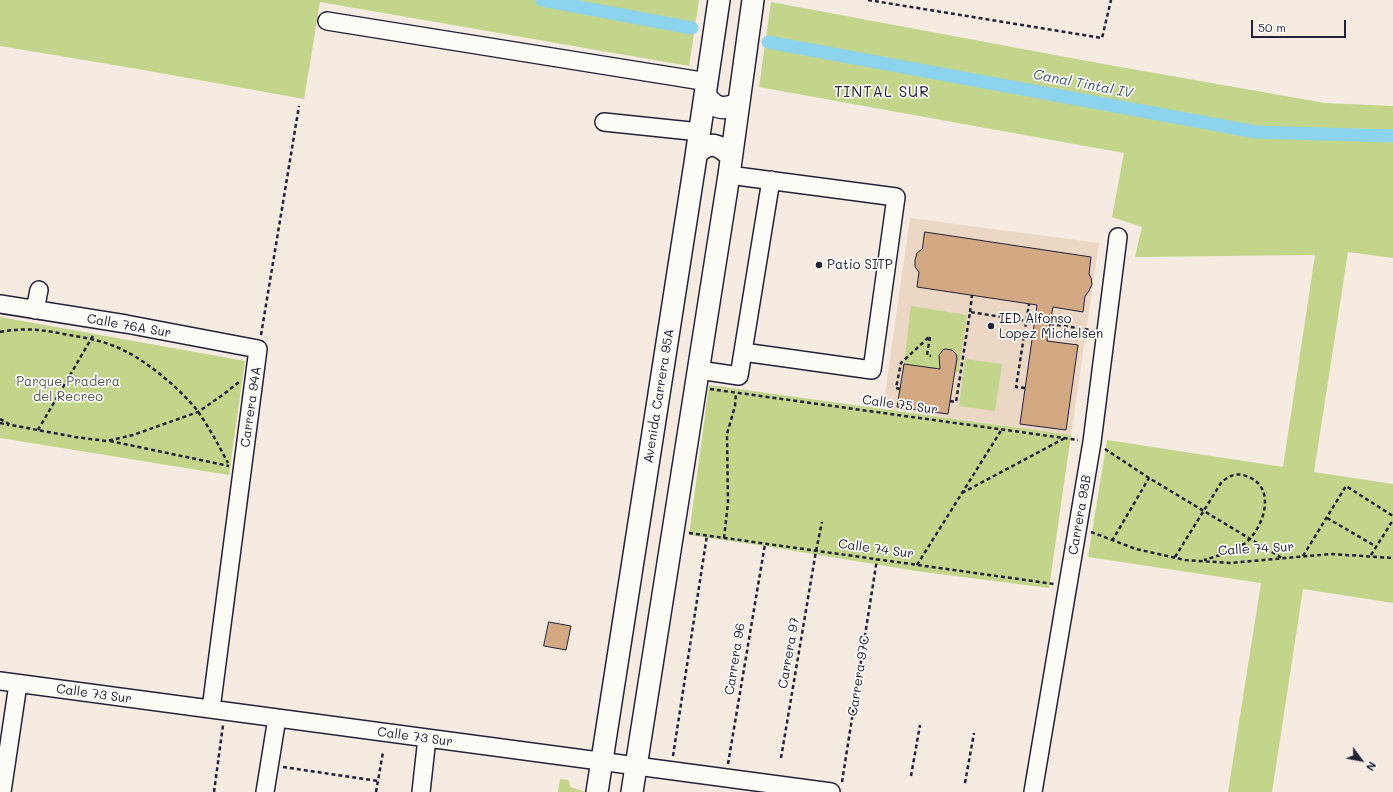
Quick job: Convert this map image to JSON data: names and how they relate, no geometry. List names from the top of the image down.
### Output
{
  "streets": {
    "main road": ["Avenida Carrera 95A"],
    "street": [
      "Calle 76A Sur",
      "Carrera 94A",
      "Carrera 98B",
      "Calle 73 Sur"
    ],
    "path": [
      "Calle 75 Sur",
      "Calle 74 Sur",
      "Carrera 97",
      "Carrera 96",
      "Carrera 97C"
    ]
  },
  "crossings": [
    ["Calle 76A Sur", "Carrera 94A"],
    ["Avenida Carrera 95A", "Calle 73 Sur"],
    ["Calle 75 Sur", "Carrera 98B"],
    ["Carrera 94A", "Calle 73 Sur"],
    ["Carrera 98B", "Calle 74 Sur"],
    ["Calle 74 Sur", "Carrera 97"],
    ["Calle 74 Sur", "Carrera 96"],
    ["Calle 74 Sur", "Carrera 97C"],
    ["Carrera 96", "Calle 73 Sur"],
    ["Carrera 97C", "Calle 73 Sur"]
  ],
  "districts": ["TINTAL SUR"],
  "water": ["Canal Tintal IV"],
  "parks": ["Parque Pradera del Recreo"],
  "places": ["Patio SITP", "IED Alfonso Lopez Michelsen"],
  "scale_bar": "50 m",
  "north": "bottom right"
}
